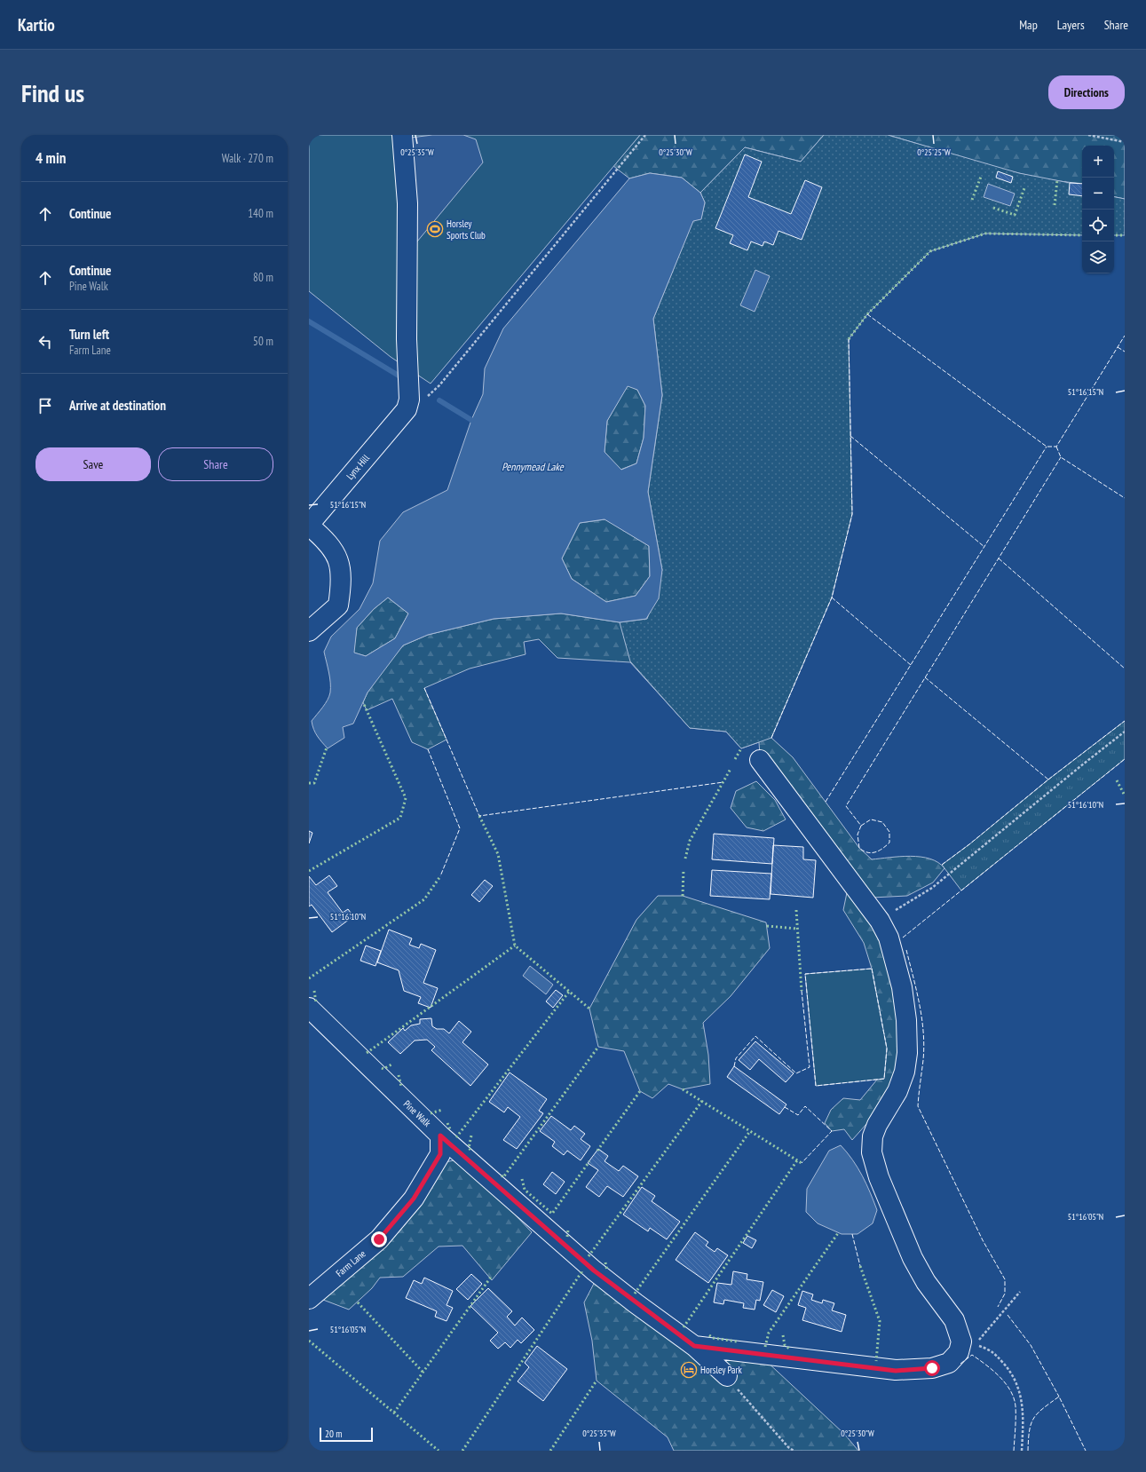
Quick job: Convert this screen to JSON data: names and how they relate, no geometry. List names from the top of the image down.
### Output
{
  "streets": {
    "street": ["Lynx Hill", "Pine Walk", "Farm Lane"]
  },
  "crossings": [
    ["Pine Walk", "Farm Lane"]
  ],
  "water": ["Pennymead Lake"],
  "places": {
    "sports": ["Horsley Sports Club"],
    "hotel": ["Horsley Park"]
  },
  "scale_bar": "20 m",
  "page": {
    "header": "Kartio",
    "nav": ["Map", "Layers", "Share"],
    "buttons": [
      "Directions",
      ["Save", "Share"]
    ],
    "title": "Find us",
    "heading": ["4 min", "Walk · 270 m"],
    "map_buttons": ["+", "−"],
    "list": [
      ["Continue", "140 m"],
      ["Continue", "Pine Walk", "80 m"],
      ["Turn left", "Farm Lane", "50 m"],
      "Arrive at destination"
    ],
    "scale": "20 m"
  },
  "coordinates": [
    "0°25'35\"W",
    "0°25'30\"W",
    "0°25'25\"W",
    "51°16'15\"N",
    "51°16'10\"N",
    "51°16'05\"N"
  ]
}
